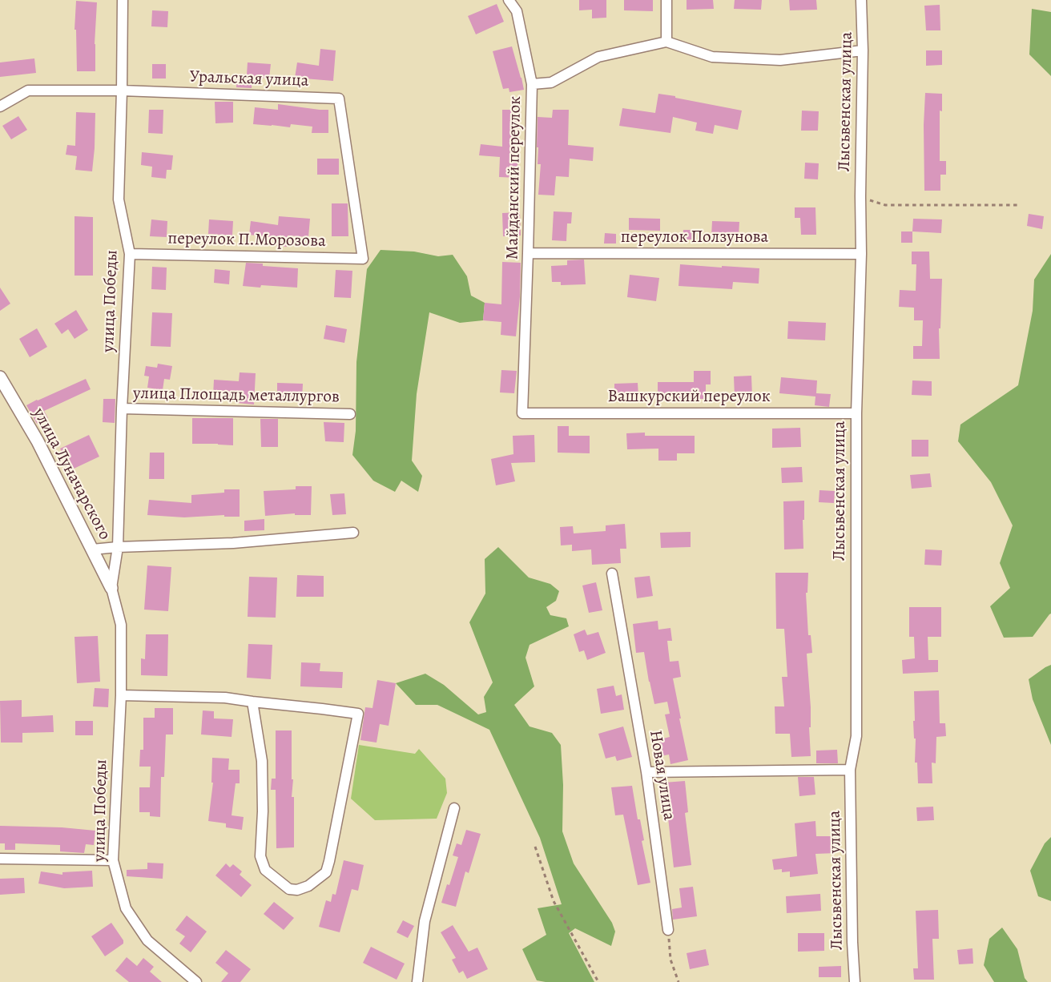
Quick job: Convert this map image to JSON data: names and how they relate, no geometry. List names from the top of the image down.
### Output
{
  "streets": {
    "street": [
      "Уральская улица",
      "Лысьвенская улица",
      "Майданский переулок",
      "переулок Ползунова",
      "переулок П.Морозова",
      "улица Победы",
      "улица Площадь металлургов",
      "Вашкурский переулок",
      "улица Луначарского",
      "Новая улица"
    ]
  },
  "crossings": [
    ["Уральская улица", "переулок П.Морозова"],
    ["Уральская улица", "улица Победы"],
    ["Лысьвенская улица", "переулок Ползунова"],
    ["Лысьвенская улица", "Вашкурский переулок"],
    ["Майданский переулок", "переулок Ползунова"],
    ["Майданский переулок", "Вашкурский переулок"],
    ["переулок П.Морозова", "улица Победы"],
    ["улица Победы", "улица Площадь металлургов"],
    ["улица Победы", "улица Луначарского"]
  ]
}
